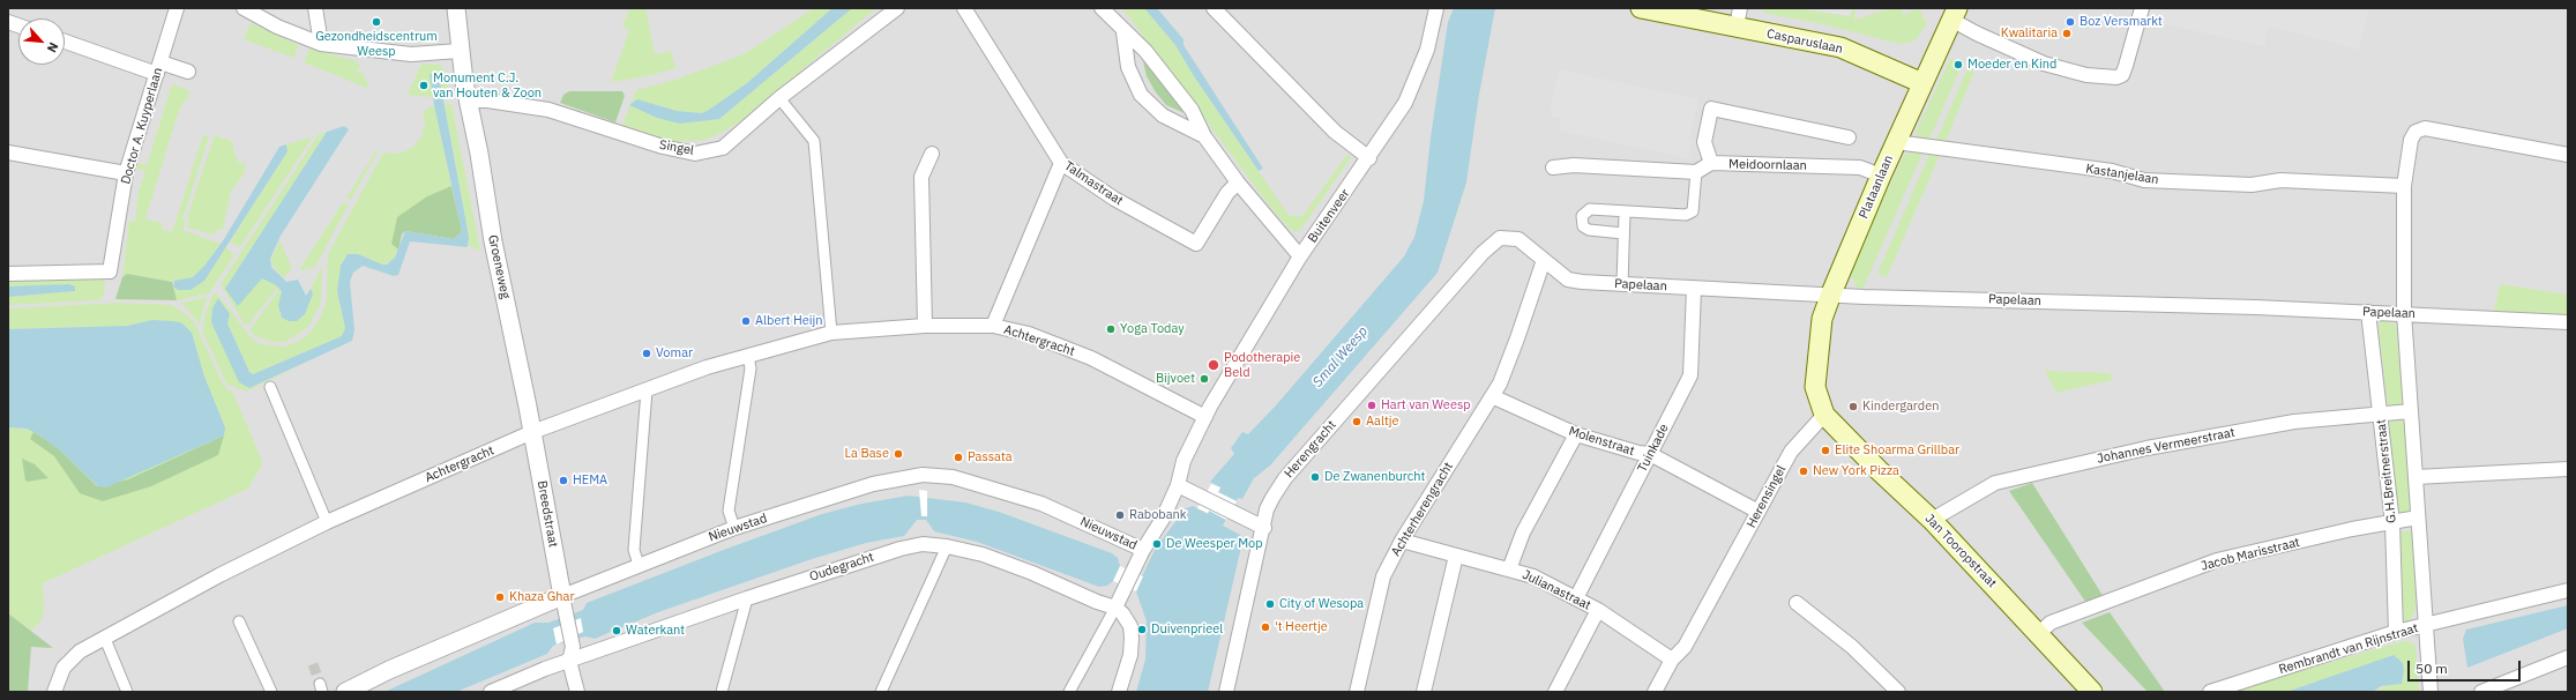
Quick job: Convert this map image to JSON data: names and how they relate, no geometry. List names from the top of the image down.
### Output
{
  "streets": {
    "main road": ["Casparuslaan", "Plataanlaan", "Jan Tooropstraat"],
    "street": [
      "Doctor A. Kuyperlaan",
      "Singel",
      "Meidoornlaan",
      "Kastanjelaan",
      "Talmastraat",
      "Buitenveer",
      "Groeneweg",
      "Papelaan",
      "Achtergracht",
      "Molenstraat",
      "Johannes Vermeerstraat",
      "Tuinkade",
      "Herengracht",
      "G.H.Breitnerstraat",
      "Herensingel",
      "Achterherengracht",
      "Breedstraat",
      "Nieuwstad",
      "Jacob Marisstraat",
      "Oudegracht",
      "Julianastraat",
      "Rembrandt van Rijnstraat"
    ]
  },
  "crossings": [
    ["Casparuslaan", "Plataanlaan"],
    ["Singel", "Groeneweg"],
    ["Meidoornlaan", "Plataanlaan"],
    ["Kastanjelaan", "Plataanlaan"],
    ["Kastanjelaan", "G.H.Breitnerstraat"],
    ["Plataanlaan", "Papelaan"],
    ["Buitenveer", "Achtergracht"],
    ["Buitenveer", "Nieuwstad"],
    ["Buitenveer", "Oudegracht"],
    ["Groeneweg", "Achtergracht"],
    ["Groeneweg", "Breedstraat"],
    ["Papelaan", "Tuinkade"],
    ["Papelaan", "Herengracht"],
    ["Papelaan", "G.H.Breitnerstraat"],
    ["Papelaan", "Achterherengracht"],
    ["Achtergracht", "Breedstraat"],
    ["Molenstraat", "Tuinkade"],
    ["Molenstraat", "Herensingel"],
    ["Molenstraat", "Achterherengracht"],
    ["Johannes Vermeerstraat", "G.H.Breitnerstraat"],
    ["Johannes Vermeerstraat", "Jan Tooropstraat"],
    ["Tuinkade", "Julianastraat"],
    ["G.H.Breitnerstraat", "Jacob Marisstraat"],
    ["G.H.Breitnerstraat", "Rembrandt van Rijnstraat"],
    ["Herensingel", "Jan Tooropstraat"],
    ["Herensingel", "Julianastraat"],
    ["Achterherengracht", "Julianastraat"],
    ["Breedstraat", "Nieuwstad"],
    ["Jan Tooropstraat", "Jacob Marisstraat"]
  ],
  "water": ["Smal Weesp"],
  "places": [
    "Gezondheidscentrum Weesp",
    "Boz Versmarkt",
    "Kwalitaria",
    "Moeder en Kind",
    "Monument C.J. van Houten & Zoon",
    "Albert Heijn",
    "Yoga Today",
    "Vomar",
    "Podotherapie Beld",
    "Bijvoet",
    "Hart van Weesp",
    "Kindergarden",
    "Aaltje",
    "Elite Shoarma Grillbar",
    "La Base",
    "Passata",
    "New York Pizza",
    "De Zwanenburcht",
    "HEMA",
    "Rabobank",
    "De Weesper Mop",
    "Khaza Ghar",
    "City of Wesopa",
    "'t Heertje",
    "Duivenprieel",
    "Waterkant"
  ],
  "scale_bar": "50 m",
  "north": "bottom right"
}
